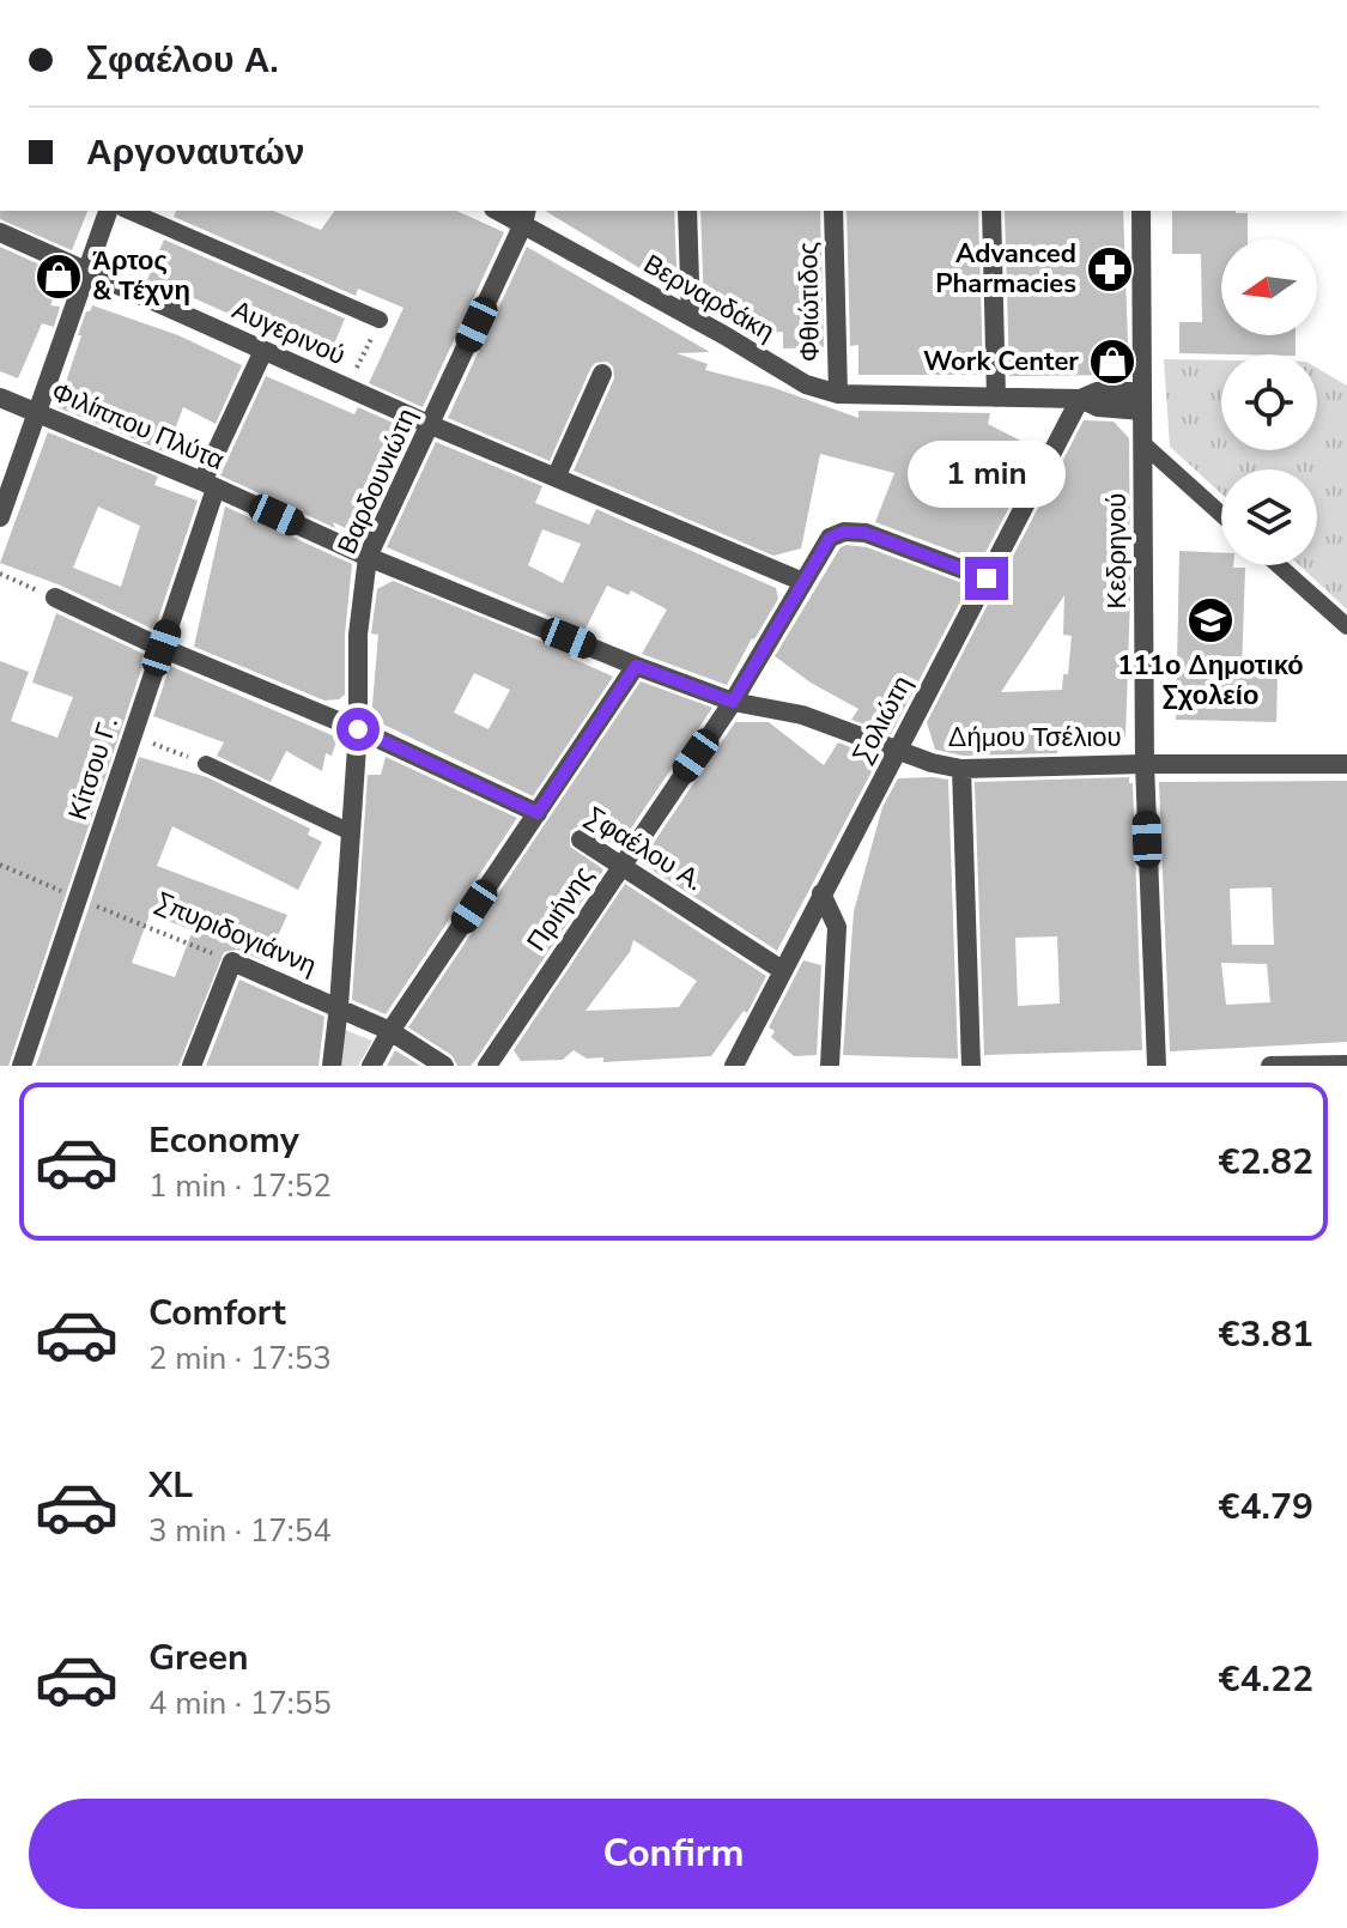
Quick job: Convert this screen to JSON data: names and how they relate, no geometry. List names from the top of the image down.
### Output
{
  "streets": {
    "street": [
      "Βερναρδάκη",
      "Φθιώτιδος",
      "Αυγερινού",
      "Φιλίππου Πλύτα",
      "Βαρδουνιώτη",
      "Κεδρηνού",
      "Σολιώτη",
      "Δήμου Τσέλιου",
      "Κίτσου Γ.",
      "Σφαέλου Α.",
      "Πριήνης",
      "Σπυριδογιάννη"
    ]
  },
  "crossings": [
    ["Βερναρδάκη", "Φθιώτιδος"],
    ["Βερναρδάκη", "Βαρδουνιώτη"],
    ["Βερναρδάκη", "Κεδρηνού"],
    ["Βερναρδάκη", "Σολιώτη"],
    ["Αυγερινού", "Βαρδουνιώτη"],
    ["Αυγερινού", "Κίτσου Γ."],
    ["Αυγερινού", "Πριήνης"],
    ["Φιλίππου Πλύτα", "Βαρδουνιώτη"],
    ["Φιλίππου Πλύτα", "Δήμου Τσέλιου"],
    ["Φιλίππου Πλύτα", "Κίτσου Γ."],
    ["Φιλίππου Πλύτα", "Πριήνης"],
    ["Βαρδουνιώτη", "Σπυριδογιάννη"],
    ["Κεδρηνού", "Δήμου Τσέλιου"],
    ["Σολιώτη", "Δήμου Τσέλιου"],
    ["Σολιώτη", "Σφαέλου Α."],
    ["Σολιώτη", "Πριήνης"],
    ["Δήμου Τσέλιου", "Πριήνης"],
    ["Κίτσου Γ.", "Σπυριδογιάννη"],
    ["Σφαέλου Α.", "Πριήνης"]
  ],
  "places": {
    "pharmacy": ["Advanced Pharmacies"],
    "shop": ["Άρτος & Τέχνη", "Work Center"],
    "school or university": ["111ο Δημοτικό Σχολείο"]
  },
  "north": "left",
  "page": {
    "banner": ["Σφαέλου Α.", "Αργοναυτών"],
    "bubble": "1 min",
    "list": [
      {
        "name": "Economy",
        "note": "1 min · 17:52",
        "value": "€2.82"
      },
      {
        "name": "Comfort",
        "note": "2 min · 17:53",
        "value": "€3.81"
      },
      {
        "name": "XL",
        "note": "3 min · 17:54",
        "value": "€4.79"
      },
      {
        "name": "Green",
        "note": "4 min · 17:55",
        "value": "€4.22"
      }
    ],
    "buttons": "Confirm"
  }
}
